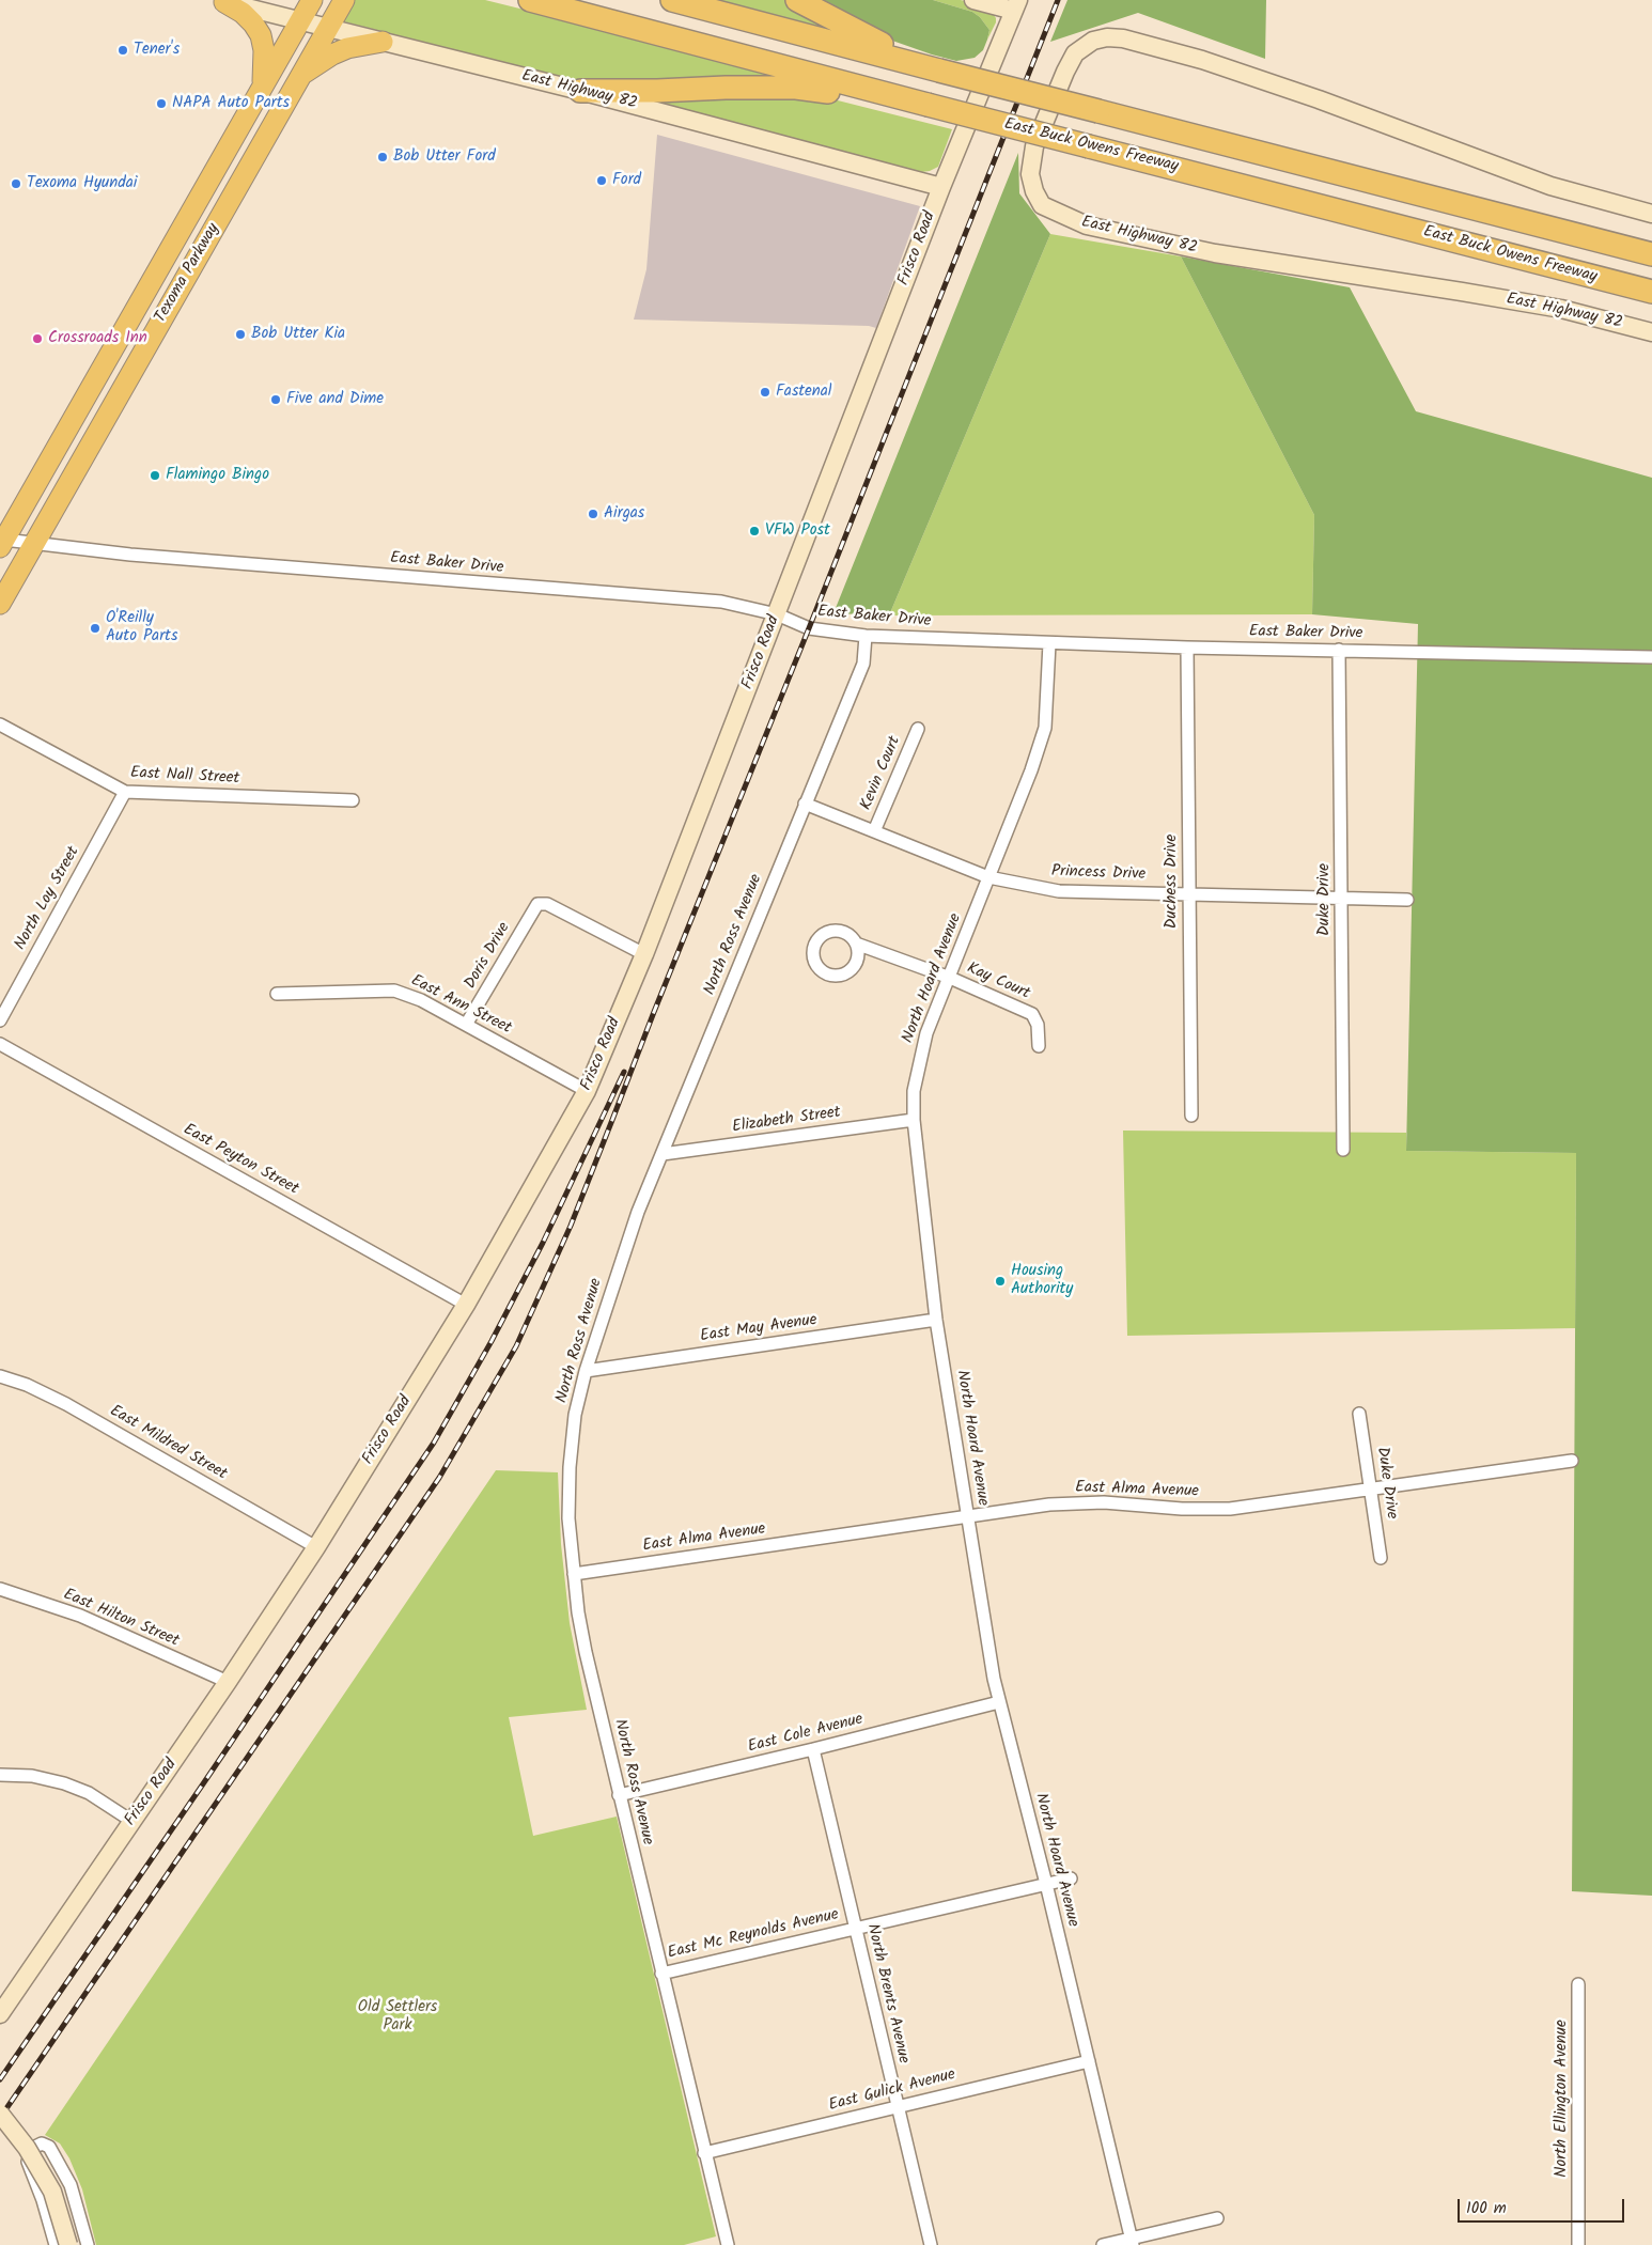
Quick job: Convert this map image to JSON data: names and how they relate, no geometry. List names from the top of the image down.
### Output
{
  "streets": {
    "highway": ["East Buck Owens Freeway"],
    "main road": ["Texoma Parkway"],
    "street": [
      "East Highway 82",
      "Frisco Road",
      "East Baker Drive",
      "Kevin Court",
      "East Nall Street",
      "Princess Drive",
      "Duchess Drive",
      "North Loy Street",
      "Duke Drive",
      "North Ross Avenue",
      "Doris Drive",
      "North Hoard Avenue",
      "Kay Court",
      "East Ann Street",
      "Elizabeth Street",
      "East Peyton Street",
      "East May Avenue",
      "East Mildred Street",
      "East Alma Avenue",
      "East Hilton Street",
      "East Cole Avenue",
      "East Mc Reynolds Avenue",
      "North Brents Avenue",
      "East Gulick Avenue",
      "North Ellington Avenue"
    ]
  },
  "crossings": [
    ["East Highway 82", "Frisco Road"],
    ["East Highway 82", "Texoma Parkway"],
    ["Frisco Road", "East Baker Drive"],
    ["Frisco Road", "Doris Drive"],
    ["Frisco Road", "East Ann Street"],
    ["Frisco Road", "East Peyton Street"],
    ["Frisco Road", "East Mildred Street"],
    ["Frisco Road", "East Hilton Street"],
    ["Texoma Parkway", "East Baker Drive"],
    ["East Baker Drive", "Duchess Drive"],
    ["East Baker Drive", "Duke Drive"],
    ["East Baker Drive", "North Ross Avenue"],
    ["East Baker Drive", "North Hoard Avenue"],
    ["Kevin Court", "Princess Drive"],
    ["East Nall Street", "North Loy Street"],
    ["Princess Drive", "Duchess Drive"],
    ["Princess Drive", "Duke Drive"],
    ["Princess Drive", "North Ross Avenue"],
    ["Princess Drive", "North Hoard Avenue"],
    ["Duke Drive", "East Alma Avenue"],
    ["North Ross Avenue", "Elizabeth Street"],
    ["North Ross Avenue", "East May Avenue"],
    ["North Ross Avenue", "East Alma Avenue"],
    ["North Ross Avenue", "East Cole Avenue"],
    ["North Ross Avenue", "East Mc Reynolds Avenue"],
    ["North Ross Avenue", "East Gulick Avenue"],
    ["Doris Drive", "East Ann Street"],
    ["North Hoard Avenue", "Kay Court"],
    ["North Hoard Avenue", "Elizabeth Street"],
    ["North Hoard Avenue", "East May Avenue"],
    ["North Hoard Avenue", "East Alma Avenue"],
    ["North Hoard Avenue", "East Cole Avenue"],
    ["North Hoard Avenue", "East Mc Reynolds Avenue"],
    ["North Hoard Avenue", "East Gulick Avenue"],
    ["East Cole Avenue", "North Brents Avenue"],
    ["East Mc Reynolds Avenue", "North Brents Avenue"],
    ["North Brents Avenue", "East Gulick Avenue"]
  ],
  "parks": ["Old Settlers Park"],
  "places": [
    "Tener's",
    "NAPA Auto Parts",
    "Bob Utter Ford",
    "Ford",
    "Texoma Hyundai",
    "Bob Utter Kia",
    "Crossroads Inn",
    "Fastenal",
    "Five and Dime",
    "Flamingo Bingo",
    "Airgas",
    "VFW Post",
    "O'Reilly Auto Parts",
    "Housing Authority"
  ],
  "scale_bar": "100 m"
}
